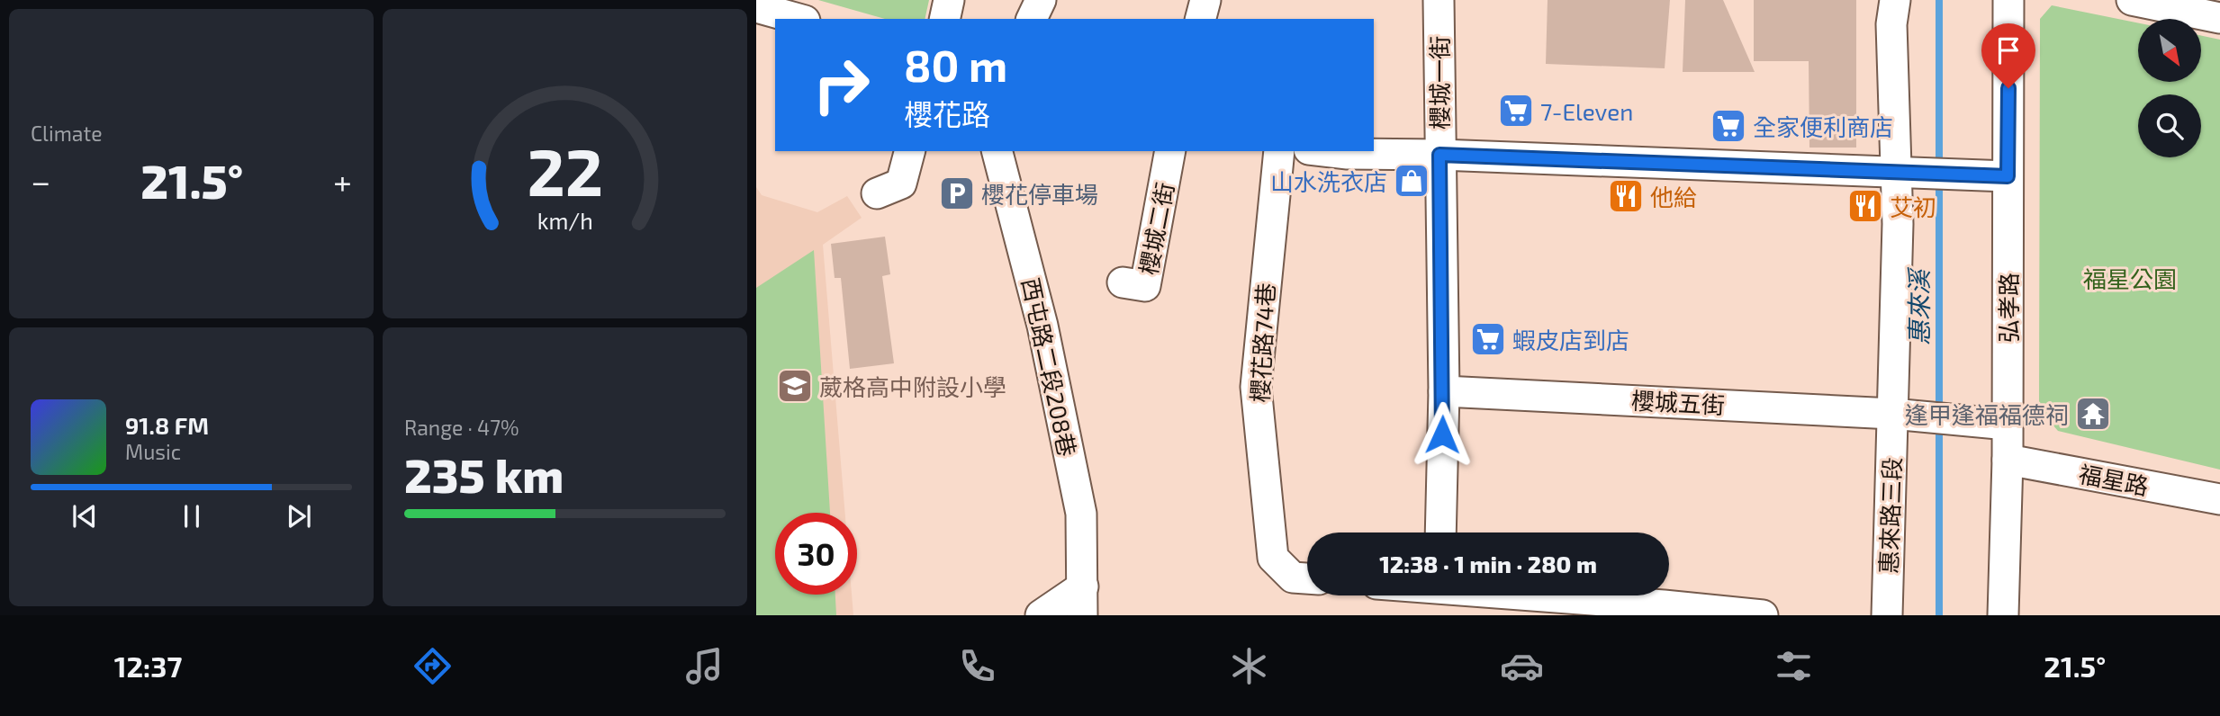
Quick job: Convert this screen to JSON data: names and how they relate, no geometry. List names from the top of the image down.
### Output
{
  "streets": {
    "street": [
      "櫻城一街",
      "櫻城二街",
      "弘孝路",
      "櫻花路74巷",
      "西屯路二段208巷",
      "櫻城五街",
      "福星路",
      "惠來路三段"
    ]
  },
  "crossings": [
    ["櫻城一街", "櫻城五街"],
    ["弘孝路", "櫻城五街"],
    ["弘孝路", "福星路"],
    ["櫻城五街", "惠來路三段"]
  ],
  "water": ["惠來溪"],
  "parks": ["福星公園"],
  "places": {
    "supermarket": ["7-Eleven", "全家便利商店", "蝦皮店到店"],
    "shop": ["山水洗衣店"],
    "parking": ["櫻花停車場"],
    "restaurant": ["他給", "艾初"],
    "school or university": ["葳格高中附設小學"],
    "temple": ["逢甲逢福福德祠"]
  },
  "north": "bottom right",
  "page": {
    "tile": [
      "Climate",
      ["Range · 47%", "235 km"]
    ],
    "turn": ["80 m", "櫻花路"],
    "heat": ["−", "21.5°", "+"],
    "song": ["91.8 FM", "Music"],
    "limit": "30",
    "trip": "12:38 · 1 min · 280 m",
    "tabs": ["12:37", "21.5°"],
    "gauge": ["22", "km/h"]
  }
}
